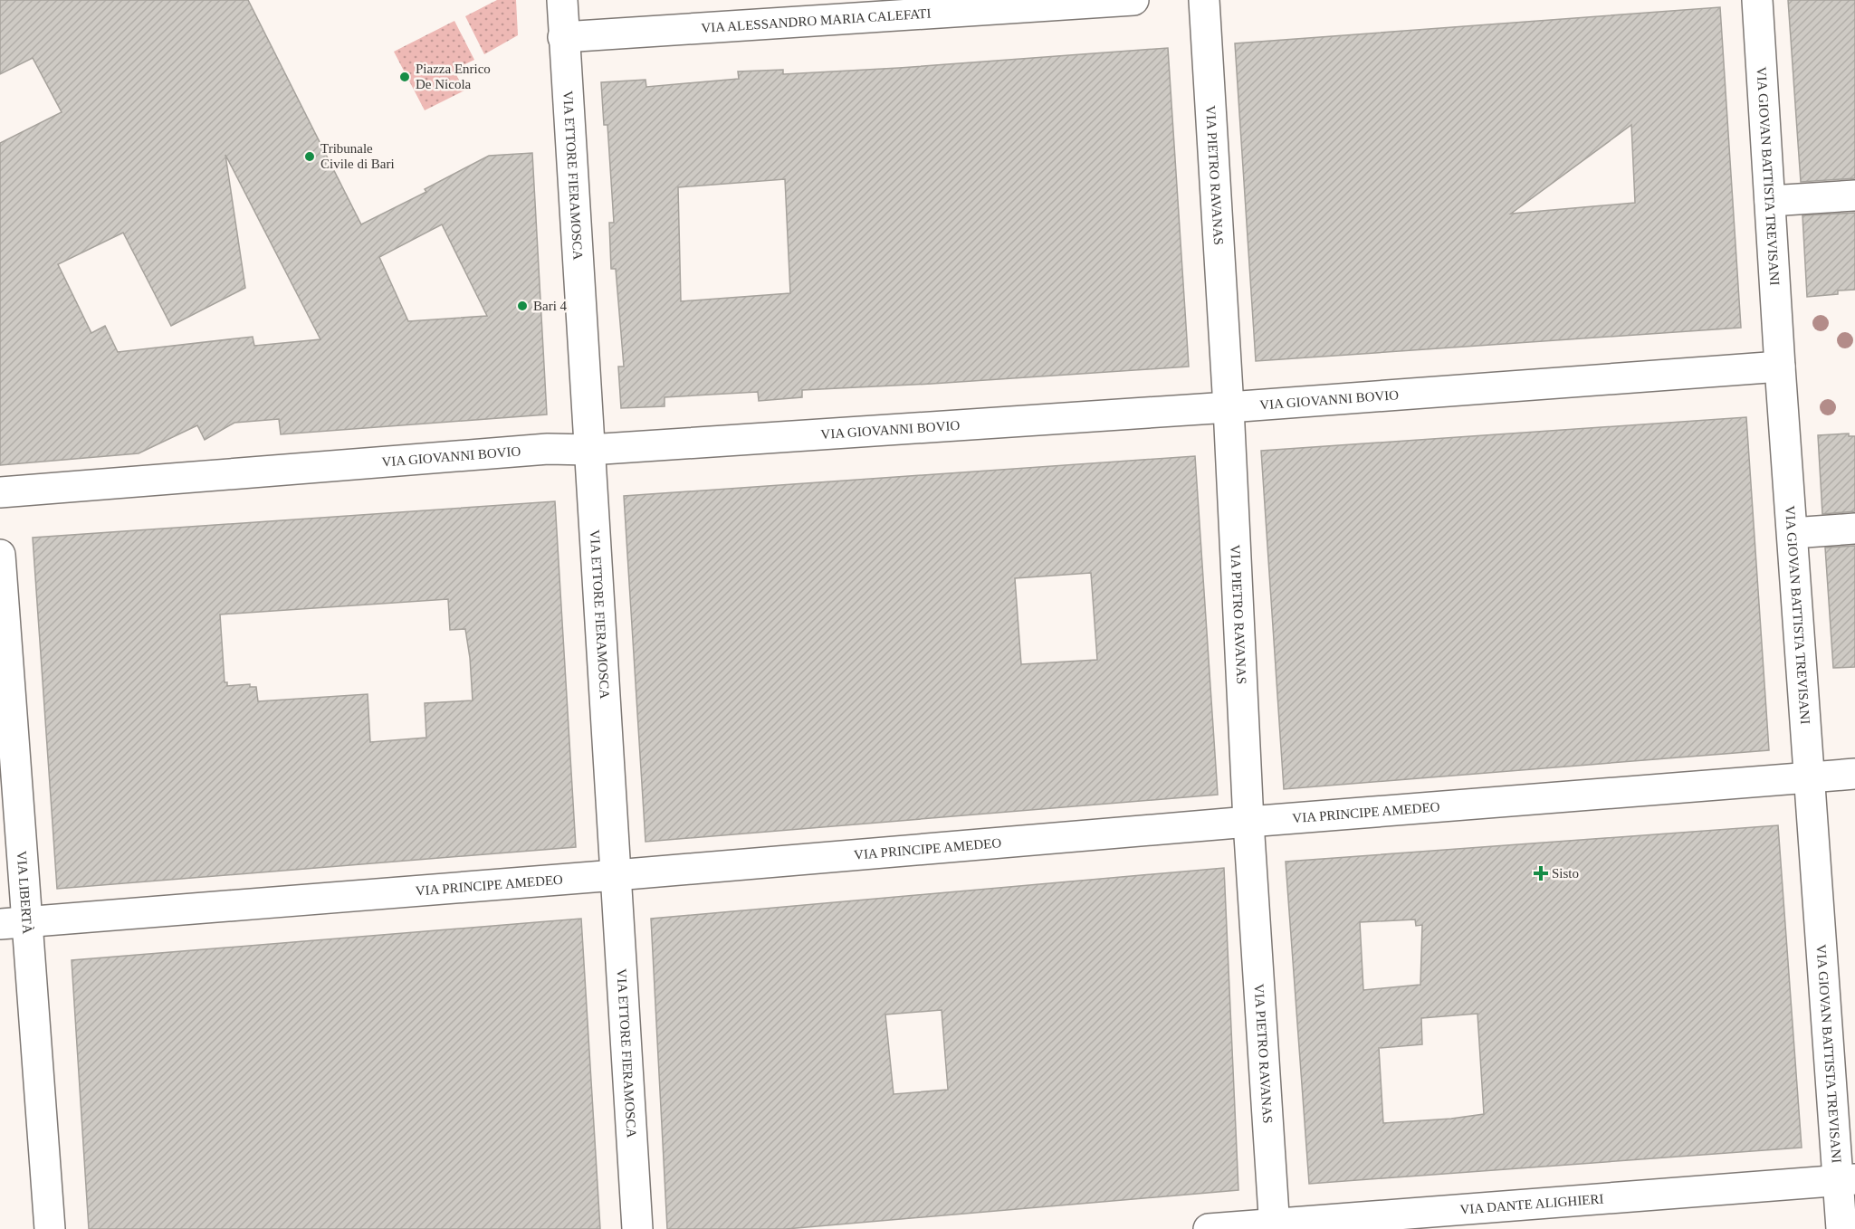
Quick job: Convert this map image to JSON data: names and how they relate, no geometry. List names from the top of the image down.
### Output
{
  "streets": {
    "street": [
      "VIA ALESSANDRO MARIA CALEFATI",
      "VIA ETTORE FIERAMOSCA",
      "VIA PIETRO RAVANAS",
      "VIA GIOVAN BATTISTA TREVISANI",
      "VIA GIOVANNI BOVIO",
      "VIA PRINCIPE AMEDEO",
      "VIA LIBERTÀ",
      "VIA DANTE ALIGHIERI"
    ]
  },
  "crossings": [
    ["VIA ALESSANDRO MARIA CALEFATI", "VIA ETTORE FIERAMOSCA"],
    ["VIA ETTORE FIERAMOSCA", "VIA GIOVANNI BOVIO"],
    ["VIA ETTORE FIERAMOSCA", "VIA PRINCIPE AMEDEO"],
    ["VIA PIETRO RAVANAS", "VIA GIOVANNI BOVIO"],
    ["VIA PIETRO RAVANAS", "VIA PRINCIPE AMEDEO"],
    ["VIA PIETRO RAVANAS", "VIA DANTE ALIGHIERI"],
    ["VIA GIOVAN BATTISTA TREVISANI", "VIA GIOVANNI BOVIO"],
    ["VIA GIOVAN BATTISTA TREVISANI", "VIA PRINCIPE AMEDEO"],
    ["VIA GIOVAN BATTISTA TREVISANI", "VIA DANTE ALIGHIERI"],
    ["VIA PRINCIPE AMEDEO", "VIA LIBERTÀ"]
  ],
  "places": {
    "other": ["Piazza Enrico De Nicola", "Tribunale Civile di Bari", "Bari 4"],
    "health": ["Sisto"]
  }
}
